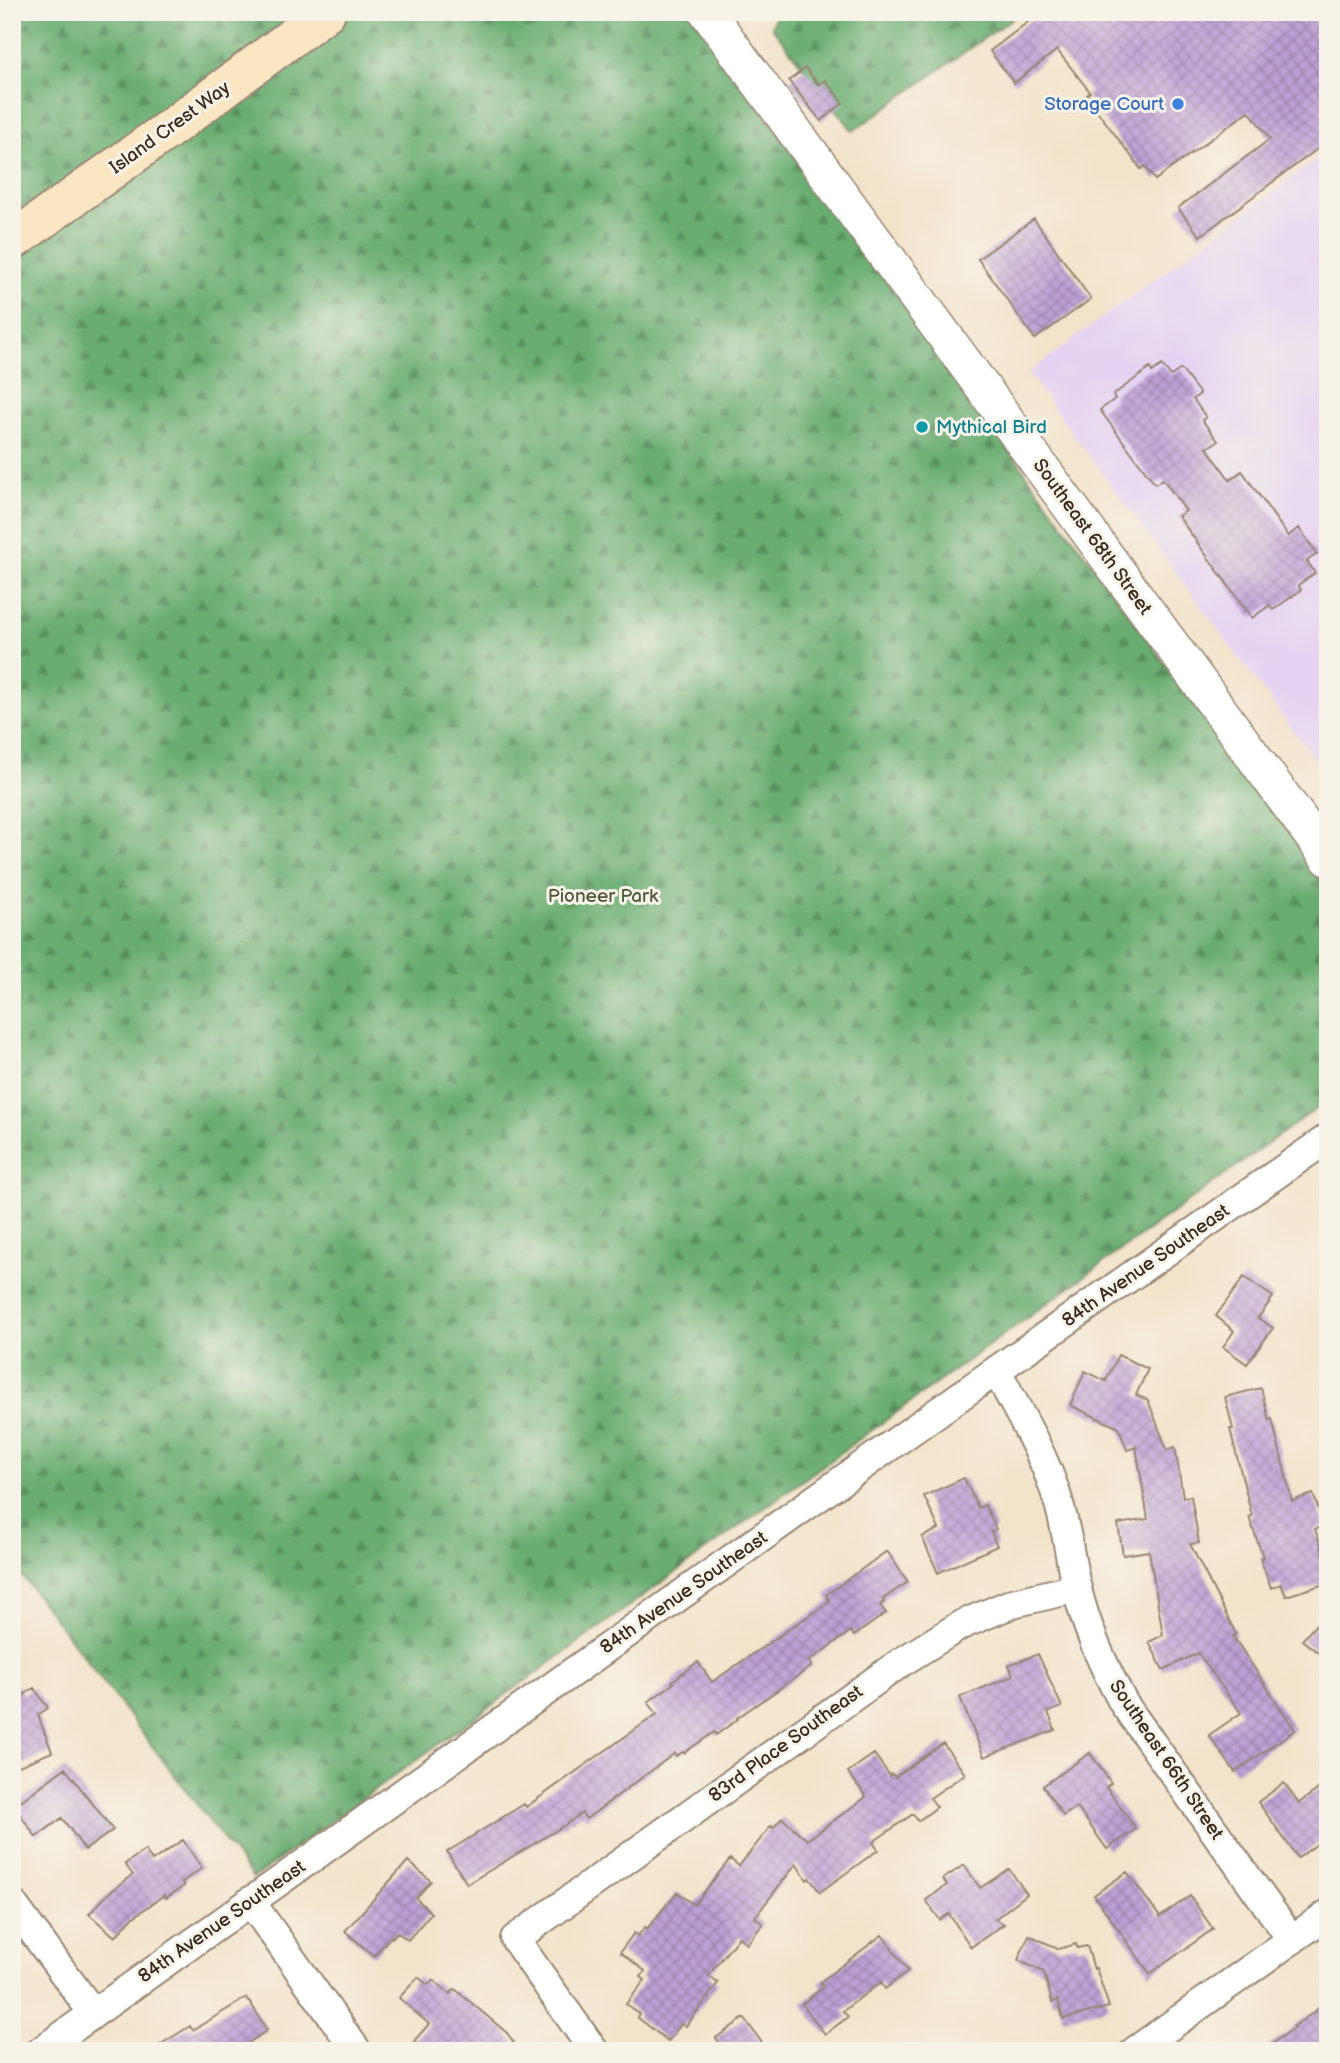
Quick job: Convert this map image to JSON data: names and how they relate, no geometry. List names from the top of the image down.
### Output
{
  "streets": {
    "main road": ["Island Crest Way"],
    "street": [
      "Southeast 68th Street",
      "84th Avenue Southeast",
      "83rd Place Southeast",
      "Southeast 66th Street"
    ]
  },
  "crossings": [
    ["84th Avenue Southeast", "Southeast 66th Street"],
    ["83rd Place Southeast", "Southeast 66th Street"]
  ],
  "parks": ["Pioneer Park"],
  "places": ["Storage Court", "Mythical Bird"]
}
